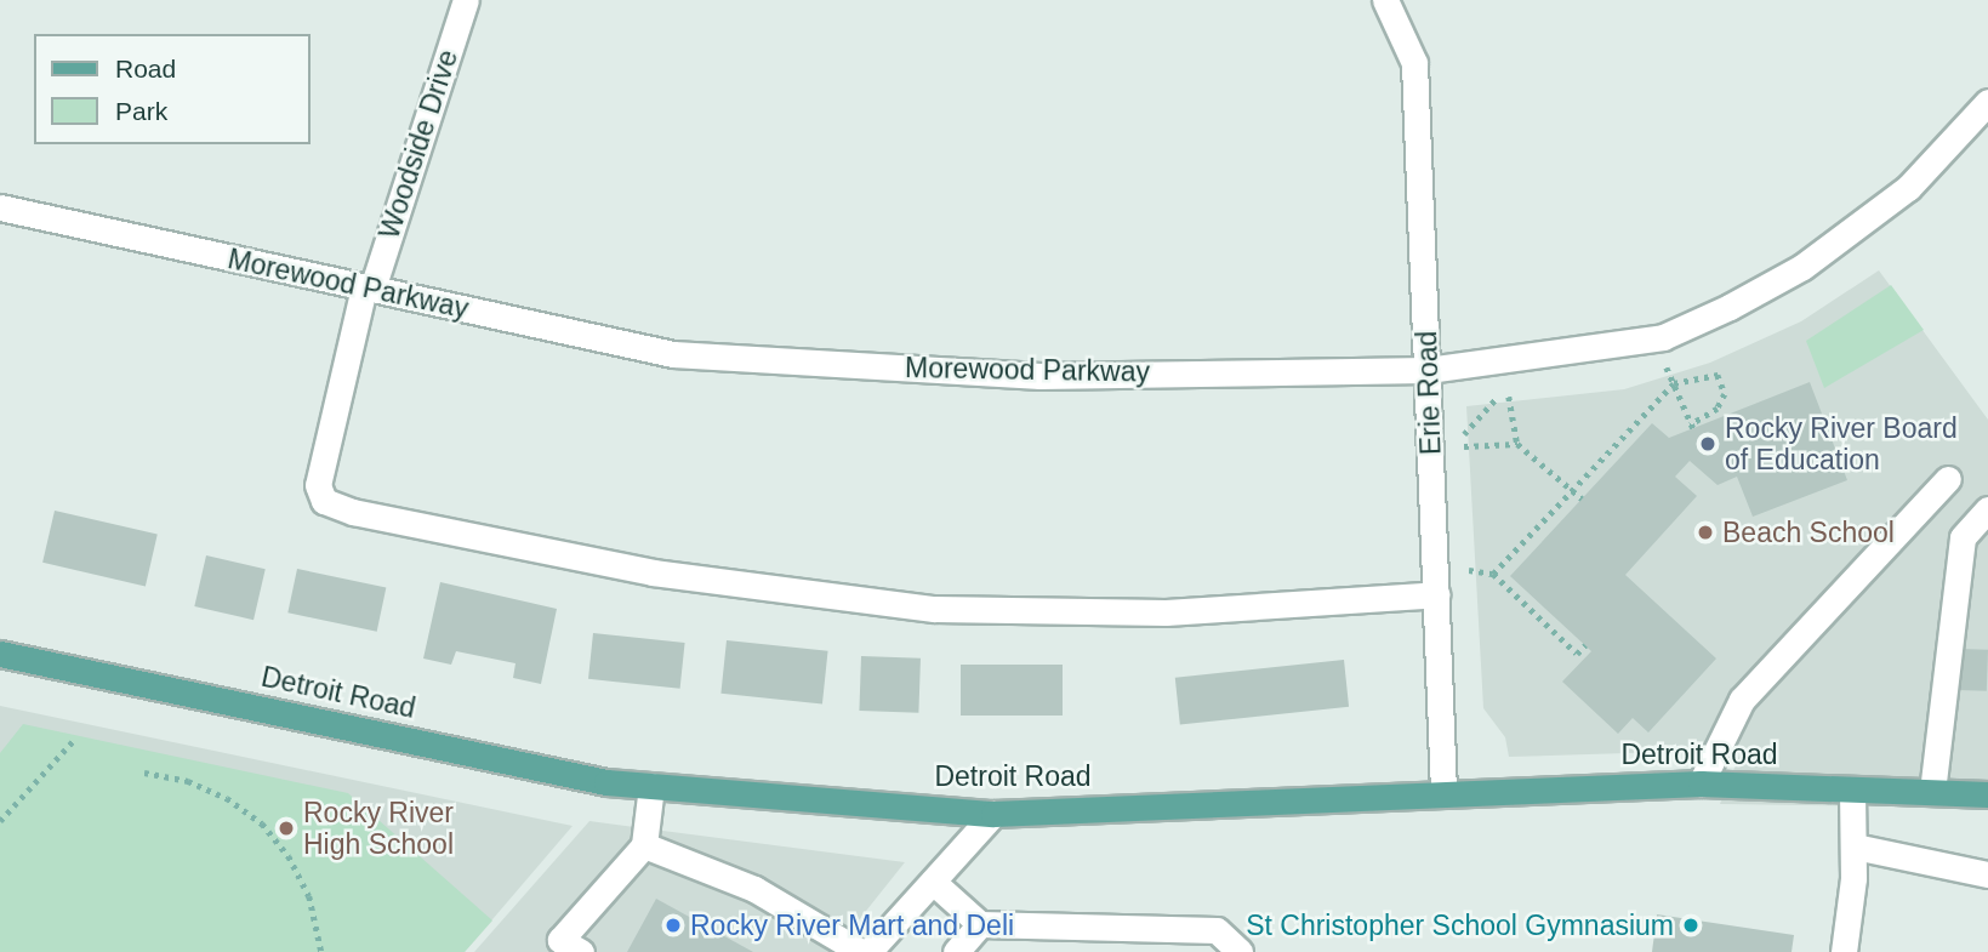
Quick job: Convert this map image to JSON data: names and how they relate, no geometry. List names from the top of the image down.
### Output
{
  "streets": {
    "main road": ["Detroit Road"],
    "street": ["Woodside Drive", "Morewood Parkway", "Erie Road"]
  },
  "crossings": [
    ["Woodside Drive", "Morewood Parkway"],
    ["Woodside Drive", "Erie Road"],
    ["Morewood Parkway", "Erie Road"],
    ["Erie Road", "Detroit Road"]
  ],
  "places": [
    "Rocky River Board of Education",
    "Beach School",
    "Rocky River High School",
    "Rocky River Mart and Deli",
    "St Christopher School Gymnasium"
  ],
  "legend": ["Road", "Park"]
}
